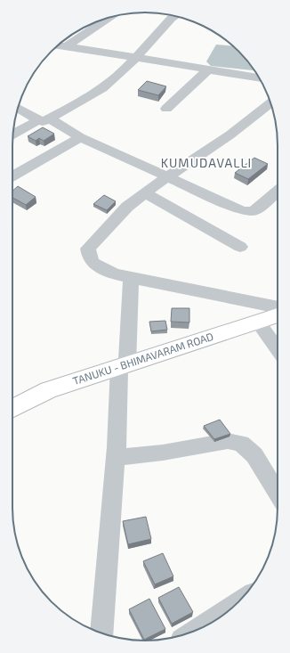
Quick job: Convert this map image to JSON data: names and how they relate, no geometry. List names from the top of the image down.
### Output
{
  "streets": {
    "main road": ["TANUKU - BHIMAVARAM ROAD"]
  },
  "districts": ["KUMUDAVALLI"]
}
